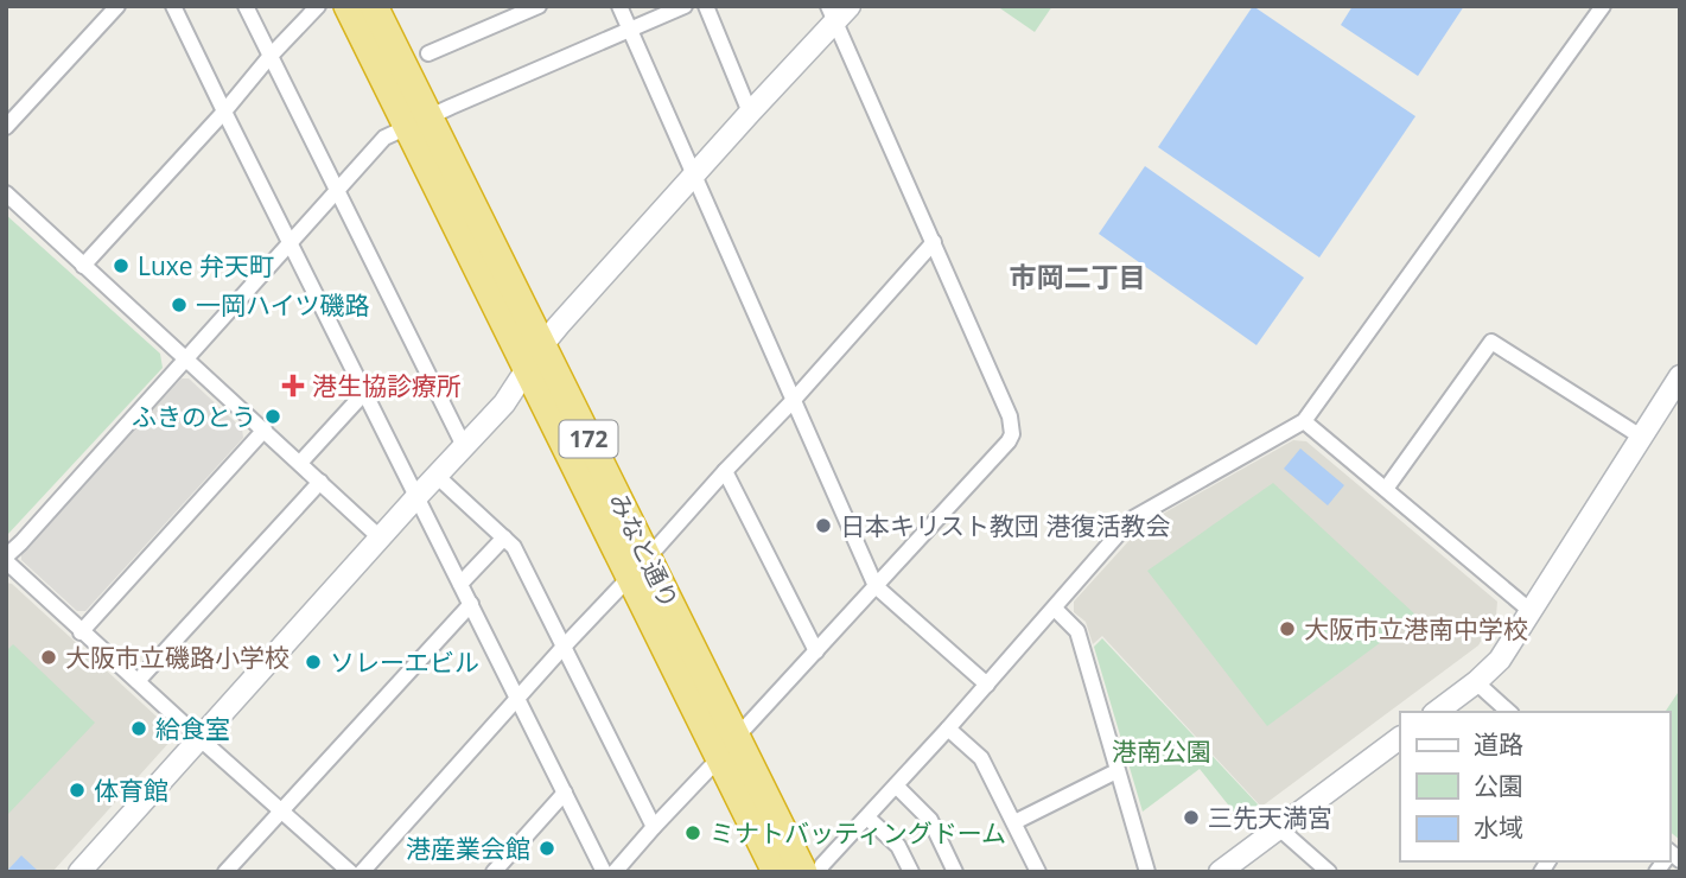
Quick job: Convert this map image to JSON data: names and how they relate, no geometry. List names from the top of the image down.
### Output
{
  "streets": {
    "highway": ["172", "みなと通り"]
  },
  "districts": ["市岡二丁目"],
  "parks": ["港南公園"],
  "places": {
    "other": [
      "Luxe 弁天町",
      "一岡ハイツ磯路",
      "ふきのとう",
      "日本キリスト教団 港復活教会",
      "大阪市立港南中学校",
      "大阪市立磯路小学校",
      "ソレーエビル",
      "給食室",
      "体育館",
      "三先天満宮",
      "ミナトバッティングドーム",
      "港産業会館"
    ],
    "health": ["港生協診療所"]
  },
  "legend": ["道路", "公園", "水域"]
}
